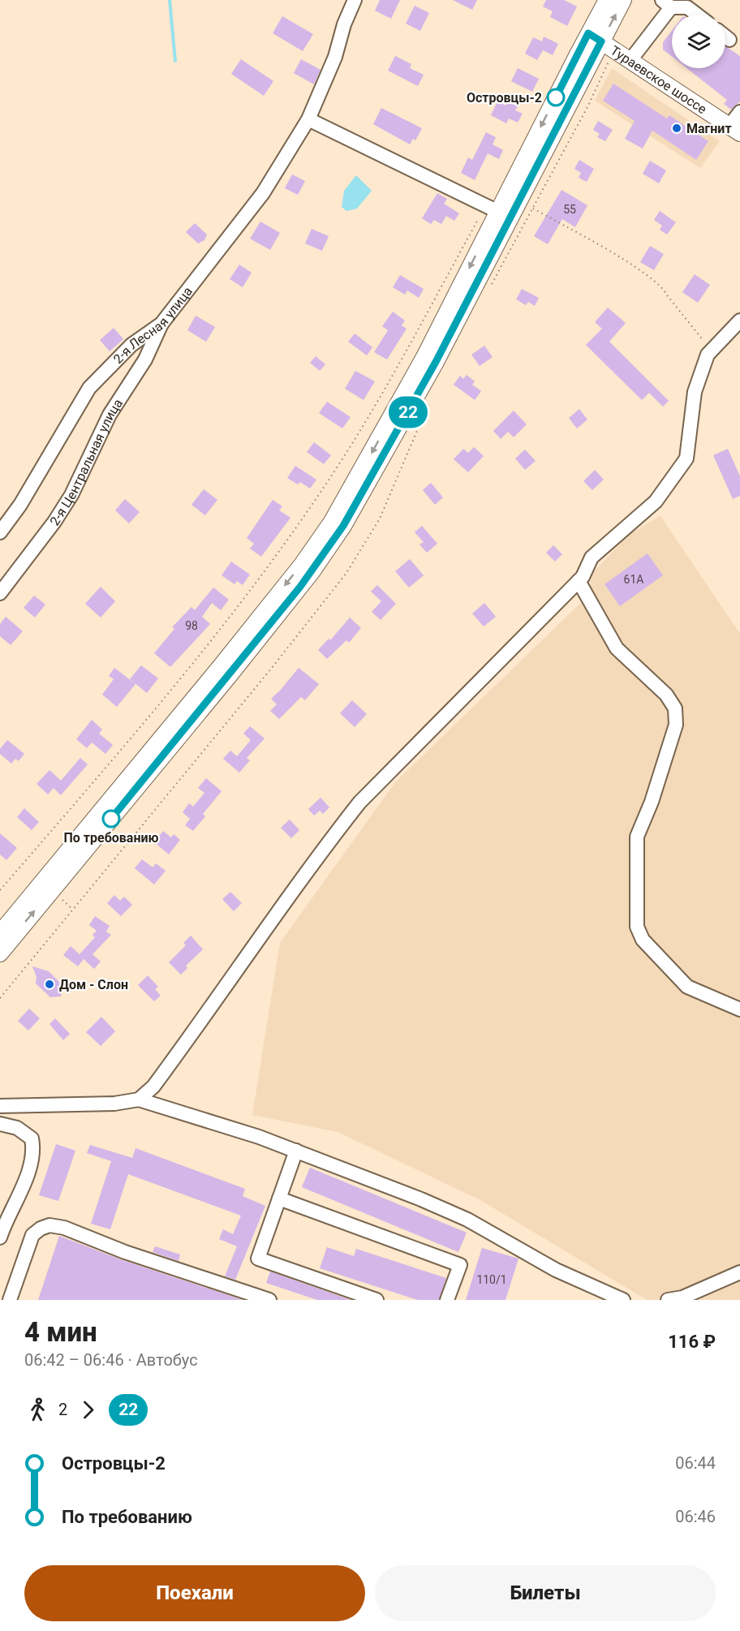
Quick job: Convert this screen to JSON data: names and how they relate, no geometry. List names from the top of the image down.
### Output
{
  "streets": {
    "main road": ["Тураевское шоссе"],
    "street": ["2-я Лесная улица", "2-я Центральная улица"]
  },
  "crossings": [
    ["2-я Лесная улица", "2-я Центральная улица"]
  ],
  "places": [
    "Островцы-2",
    "Магнит",
    "По требованию",
    "Дом - Слон"
  ],
  "lines": ["bus line 22"],
  "house_numbers": [
    "55",
    "61А",
    "98",
    "110/1"
  ],
  "page": {
    "on_map": "22",
    "heading": ["4 мин", "06:42 – 06:46 · Автобус", "116 ₽"],
    "legs": ["2", "22"],
    "list": [
      {
        "name": "Островцы-2",
        "value": "06:44"
      },
      {
        "name": "По требованию",
        "value": "06:46"
      }
    ],
    "buttons": ["Поехали", "Билеты"]
  }
}
